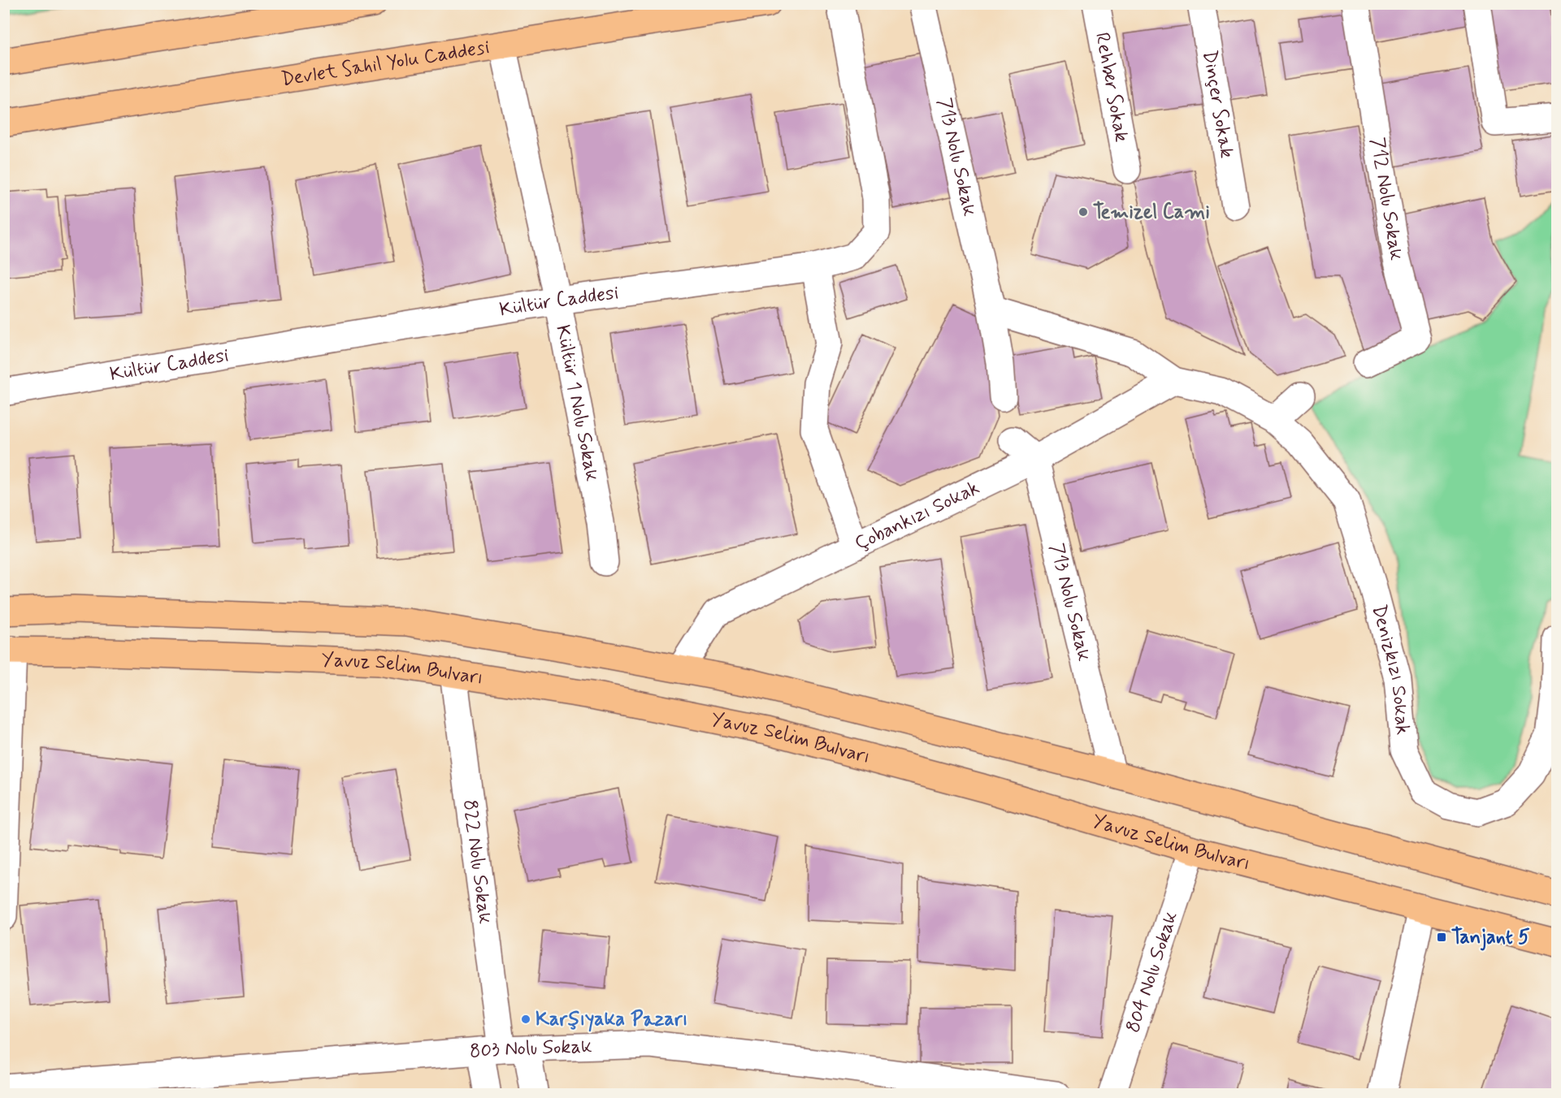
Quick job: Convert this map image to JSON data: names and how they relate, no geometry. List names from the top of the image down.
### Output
{
  "streets": {
    "main road": ["Devlet Sahil Yolu Caddesi", "Yavuz Selim Bulvarı"],
    "street": [
      "Rehber Sokak",
      "Dinçer Sokak",
      "713 Nolu Sokak",
      "712 Nolu Sokak",
      "Kültür Caddesi",
      "Kültür 1 Nolu Sokak",
      "Çobankızı Sokak",
      "Denizkızı Sokak",
      "822 Nolu Sokak",
      "804 Nolu Sokak",
      "803 Nolu Sokak"
    ]
  },
  "crossings": [
    ["Devlet Sahil Yolu Caddesi", "Kültür 1 Nolu Sokak"],
    ["713 Nolu Sokak", "Çobankızı Sokak"],
    ["Kültür Caddesi", "Kültür 1 Nolu Sokak"],
    ["Çobankızı Sokak", "Denizkızı Sokak"],
    ["Yavuz Selim Bulvarı", "822 Nolu Sokak"],
    ["Yavuz Selim Bulvarı", "804 Nolu Sokak"],
    ["822 Nolu Sokak", "803 Nolu Sokak"]
  ],
  "places": {
    "other": ["Temizel Cami", "Karşıyaka Pazarı"],
    "transit": ["Tanjant 5"]
  }
}
